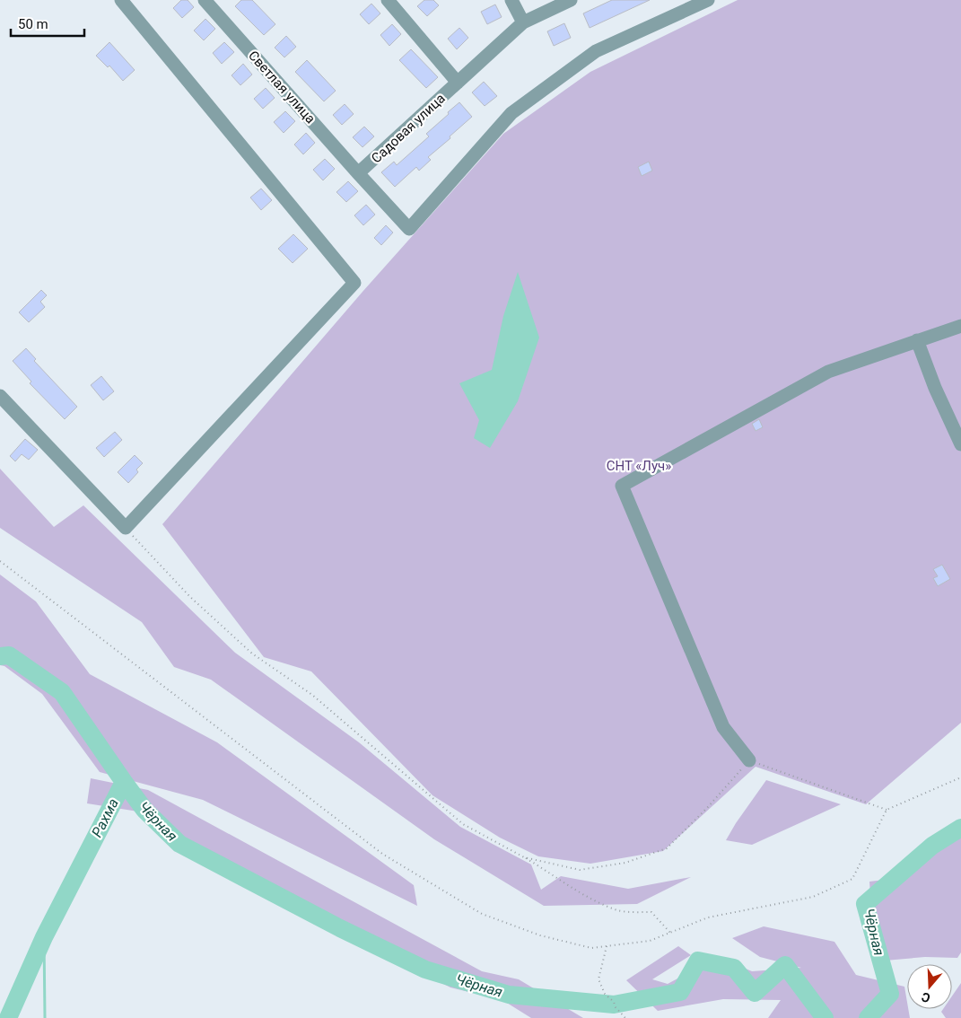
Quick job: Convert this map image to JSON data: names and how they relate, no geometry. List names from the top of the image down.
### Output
{
  "streets": {
    "street": ["Светлая улица", "Садовая улица"]
  },
  "crossings": [
    ["Светлая улица", "Садовая улица"]
  ],
  "water": ["Рахма", "Чёрная"],
  "parks": ["СНТ «Луч»"],
  "scale_bar": "50 m",
  "north": "bottom"
}
